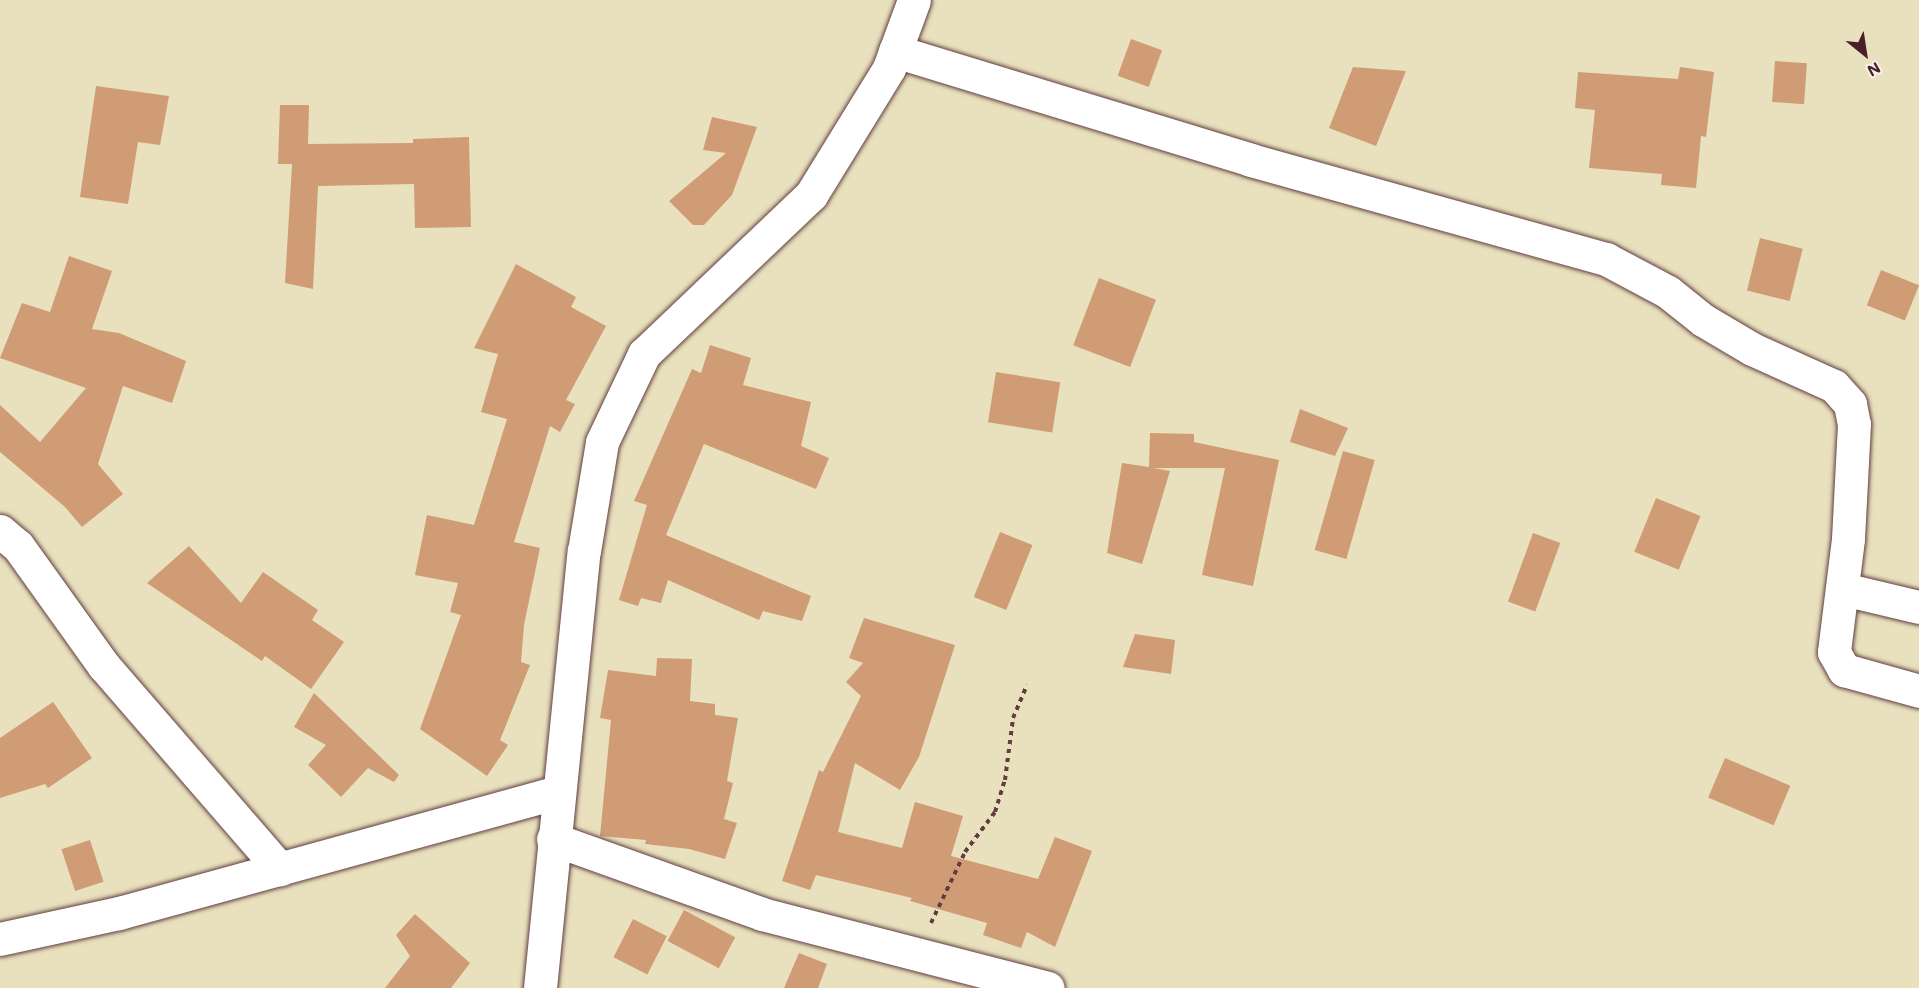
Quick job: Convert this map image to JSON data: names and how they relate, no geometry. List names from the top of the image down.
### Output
{
  "north": "bottom right"
}
